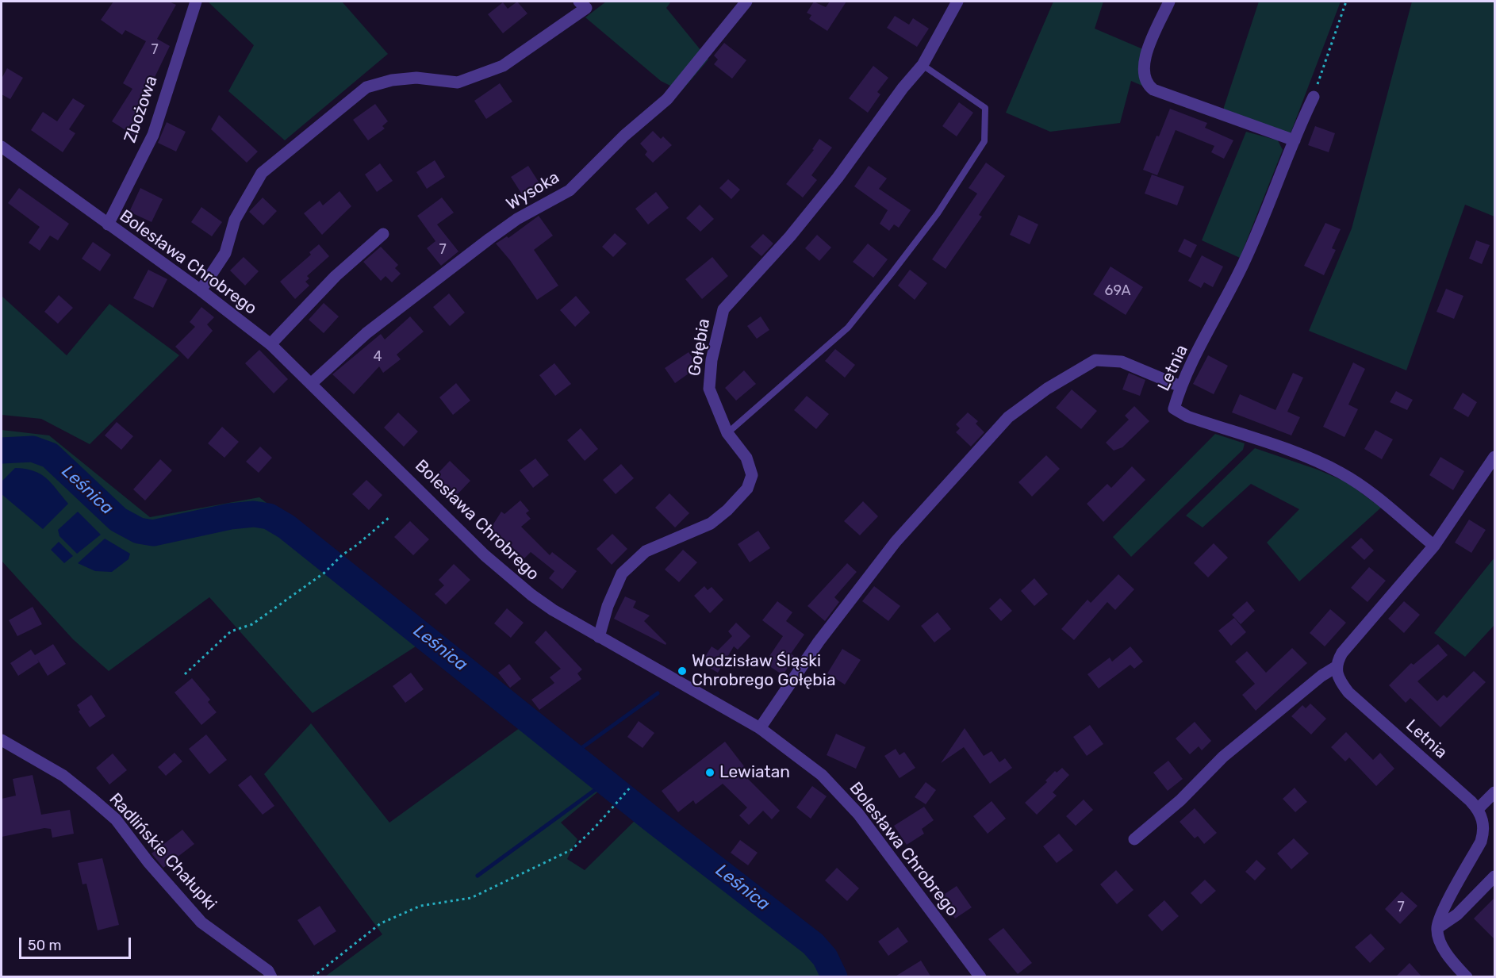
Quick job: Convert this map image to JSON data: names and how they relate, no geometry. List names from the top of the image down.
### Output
{
  "streets": {
    "street": [
      "Zbożowa",
      "Wysoka",
      "Bolesława Chrobrego",
      "Gołębia",
      "Letnia",
      "Radlińskie Chałupki"
    ]
  },
  "crossings": [
    ["Zbożowa", "Bolesława Chrobrego"],
    ["Wysoka", "Bolesława Chrobrego"],
    ["Bolesława Chrobrego", "Gołębia"]
  ],
  "water": ["Leśnica"],
  "places": ["Wodzisław Śląski Chrobrego Gołębia", "Lewiatan"],
  "house_numbers": [
    "7",
    "7",
    "69A",
    "4",
    "7"
  ],
  "scale_bar": "50 m"
}
